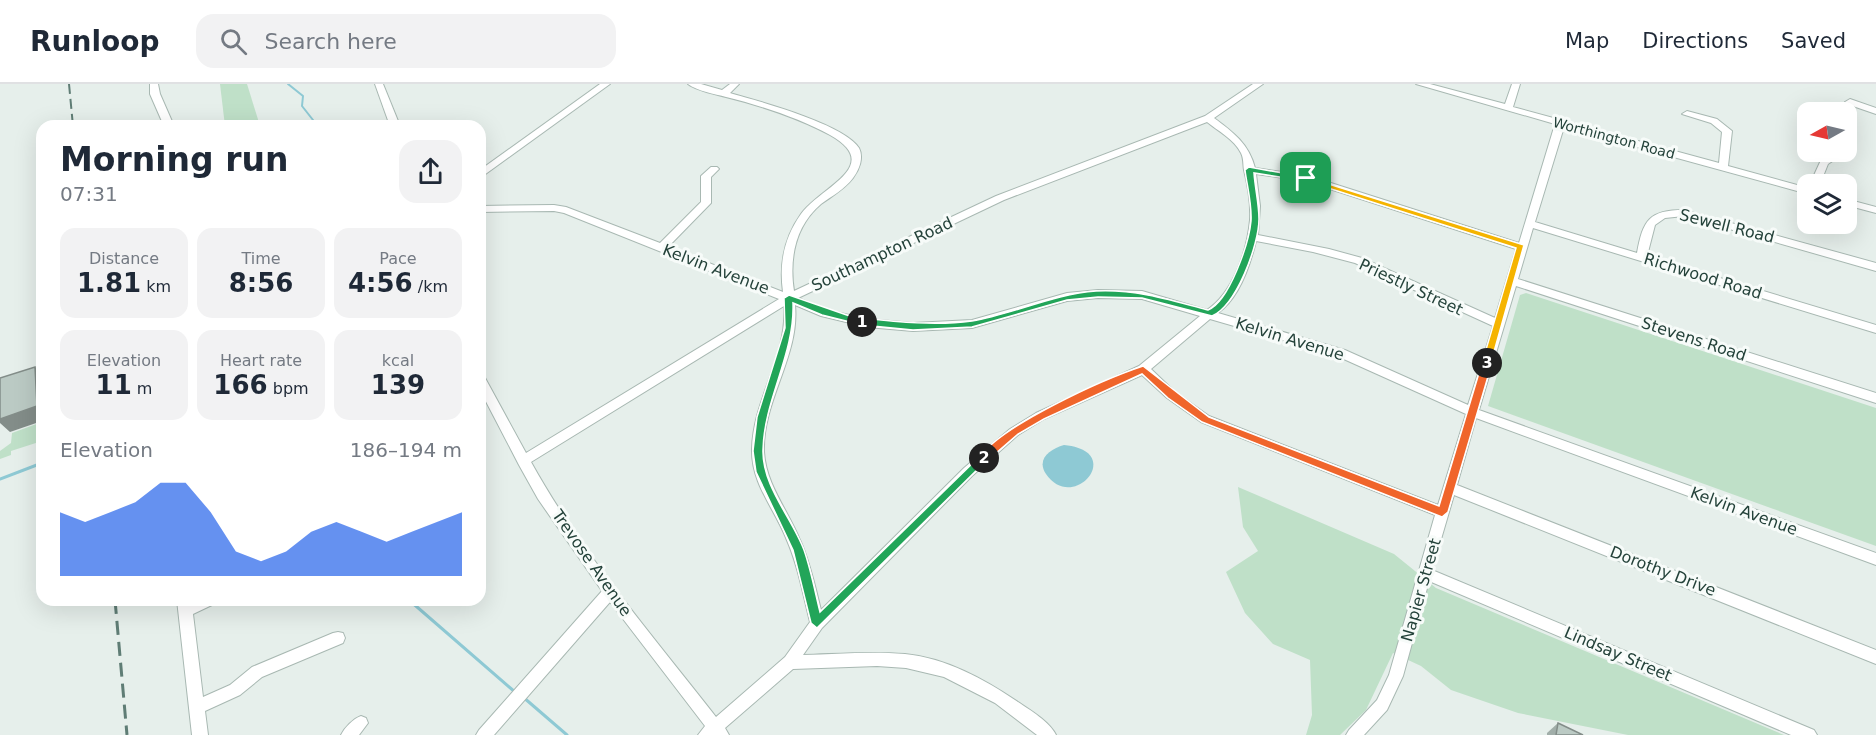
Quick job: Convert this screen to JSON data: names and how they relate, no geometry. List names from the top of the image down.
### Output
{
  "streets": {
    "street": [
      "Worthington Road",
      "Sewell Road",
      "Southampton Road",
      "Kelvin Avenue",
      "Richwood Road",
      "Priestly Street",
      "Stevens Road",
      "Trevose Avenue",
      "Dorothy Drive",
      "Napier Street",
      "Lindsay Street"
    ]
  },
  "crossings": [
    ["Worthington Road", "Napier Street"],
    ["Sewell Road", "Richwood Road"],
    ["Southampton Road", "Kelvin Avenue"],
    ["Southampton Road", "Trevose Avenue"],
    ["Kelvin Avenue", "Napier Street"],
    ["Richwood Road", "Napier Street"],
    ["Priestly Street", "Napier Street"],
    ["Stevens Road", "Napier Street"],
    ["Dorothy Drive", "Napier Street"],
    ["Napier Street", "Lindsay Street"]
  ],
  "north": "left",
  "page": {
    "header": "Runloop",
    "search": "Search here",
    "nav": ["Map", "Directions", "Saved"],
    "heading": ["Morning run", "07:31"],
    "stats": [
      ["Distance", "1.81 km"],
      ["Time", "8:56"],
      ["Pace", "4:56 /km"],
      ["Elevation", "11 m"],
      ["Heart rate", "166 bpm"],
      ["kcal", "139"]
    ],
    "pins": ["1", "3", "2"],
    "chart": ["Elevation", "186–194 m"]
  }
}
